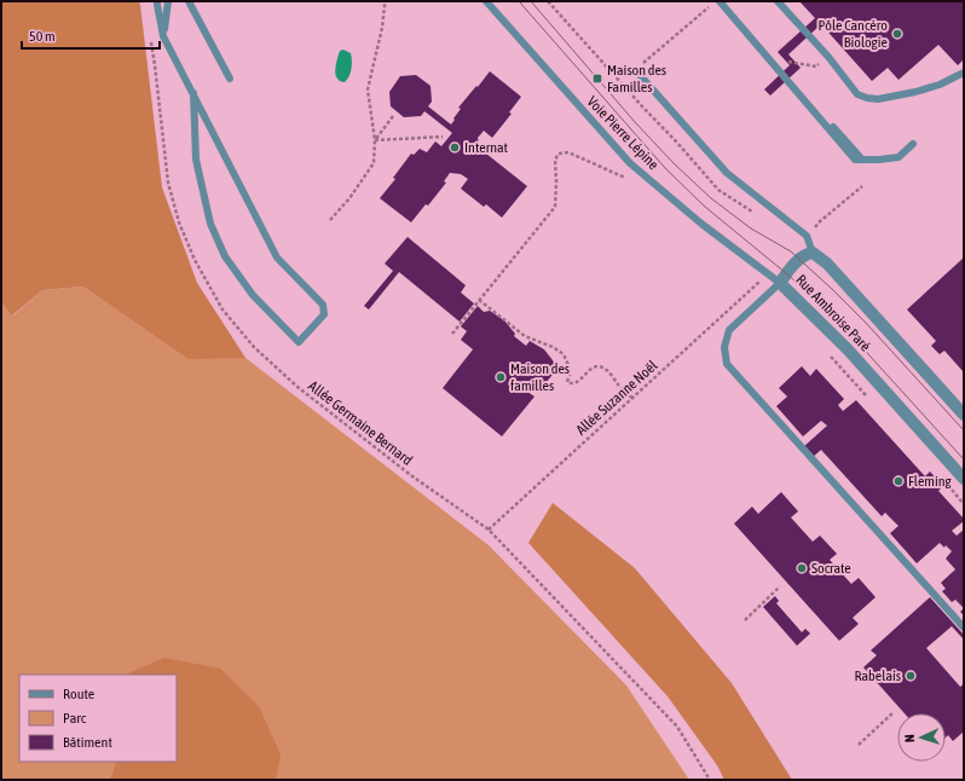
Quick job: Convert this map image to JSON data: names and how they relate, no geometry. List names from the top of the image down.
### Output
{
  "streets": {
    "street": ["Rue Ambroise Paré"],
    "lane": ["Voie Pierre Lépine"],
    "path": ["Allée Suzanne Noël", "Allée Germaine Bernard"]
  },
  "crossings": [
    ["Voie Pierre Lépine", "Rue Ambroise Paré"],
    ["Allée Suzanne Noël", "Allée Germaine Bernard"]
  ],
  "places": {
    "other": [
      "Pôle Cancéro Biologie",
      "Internat",
      "Maison des familles",
      "Fleming",
      "Socrate",
      "Rabelais"
    ],
    "transit": ["Maison des Familles"]
  },
  "legend": ["Route", "Parc", "Bâtiment"],
  "scale_bar": "50 m",
  "north": "left"
}
